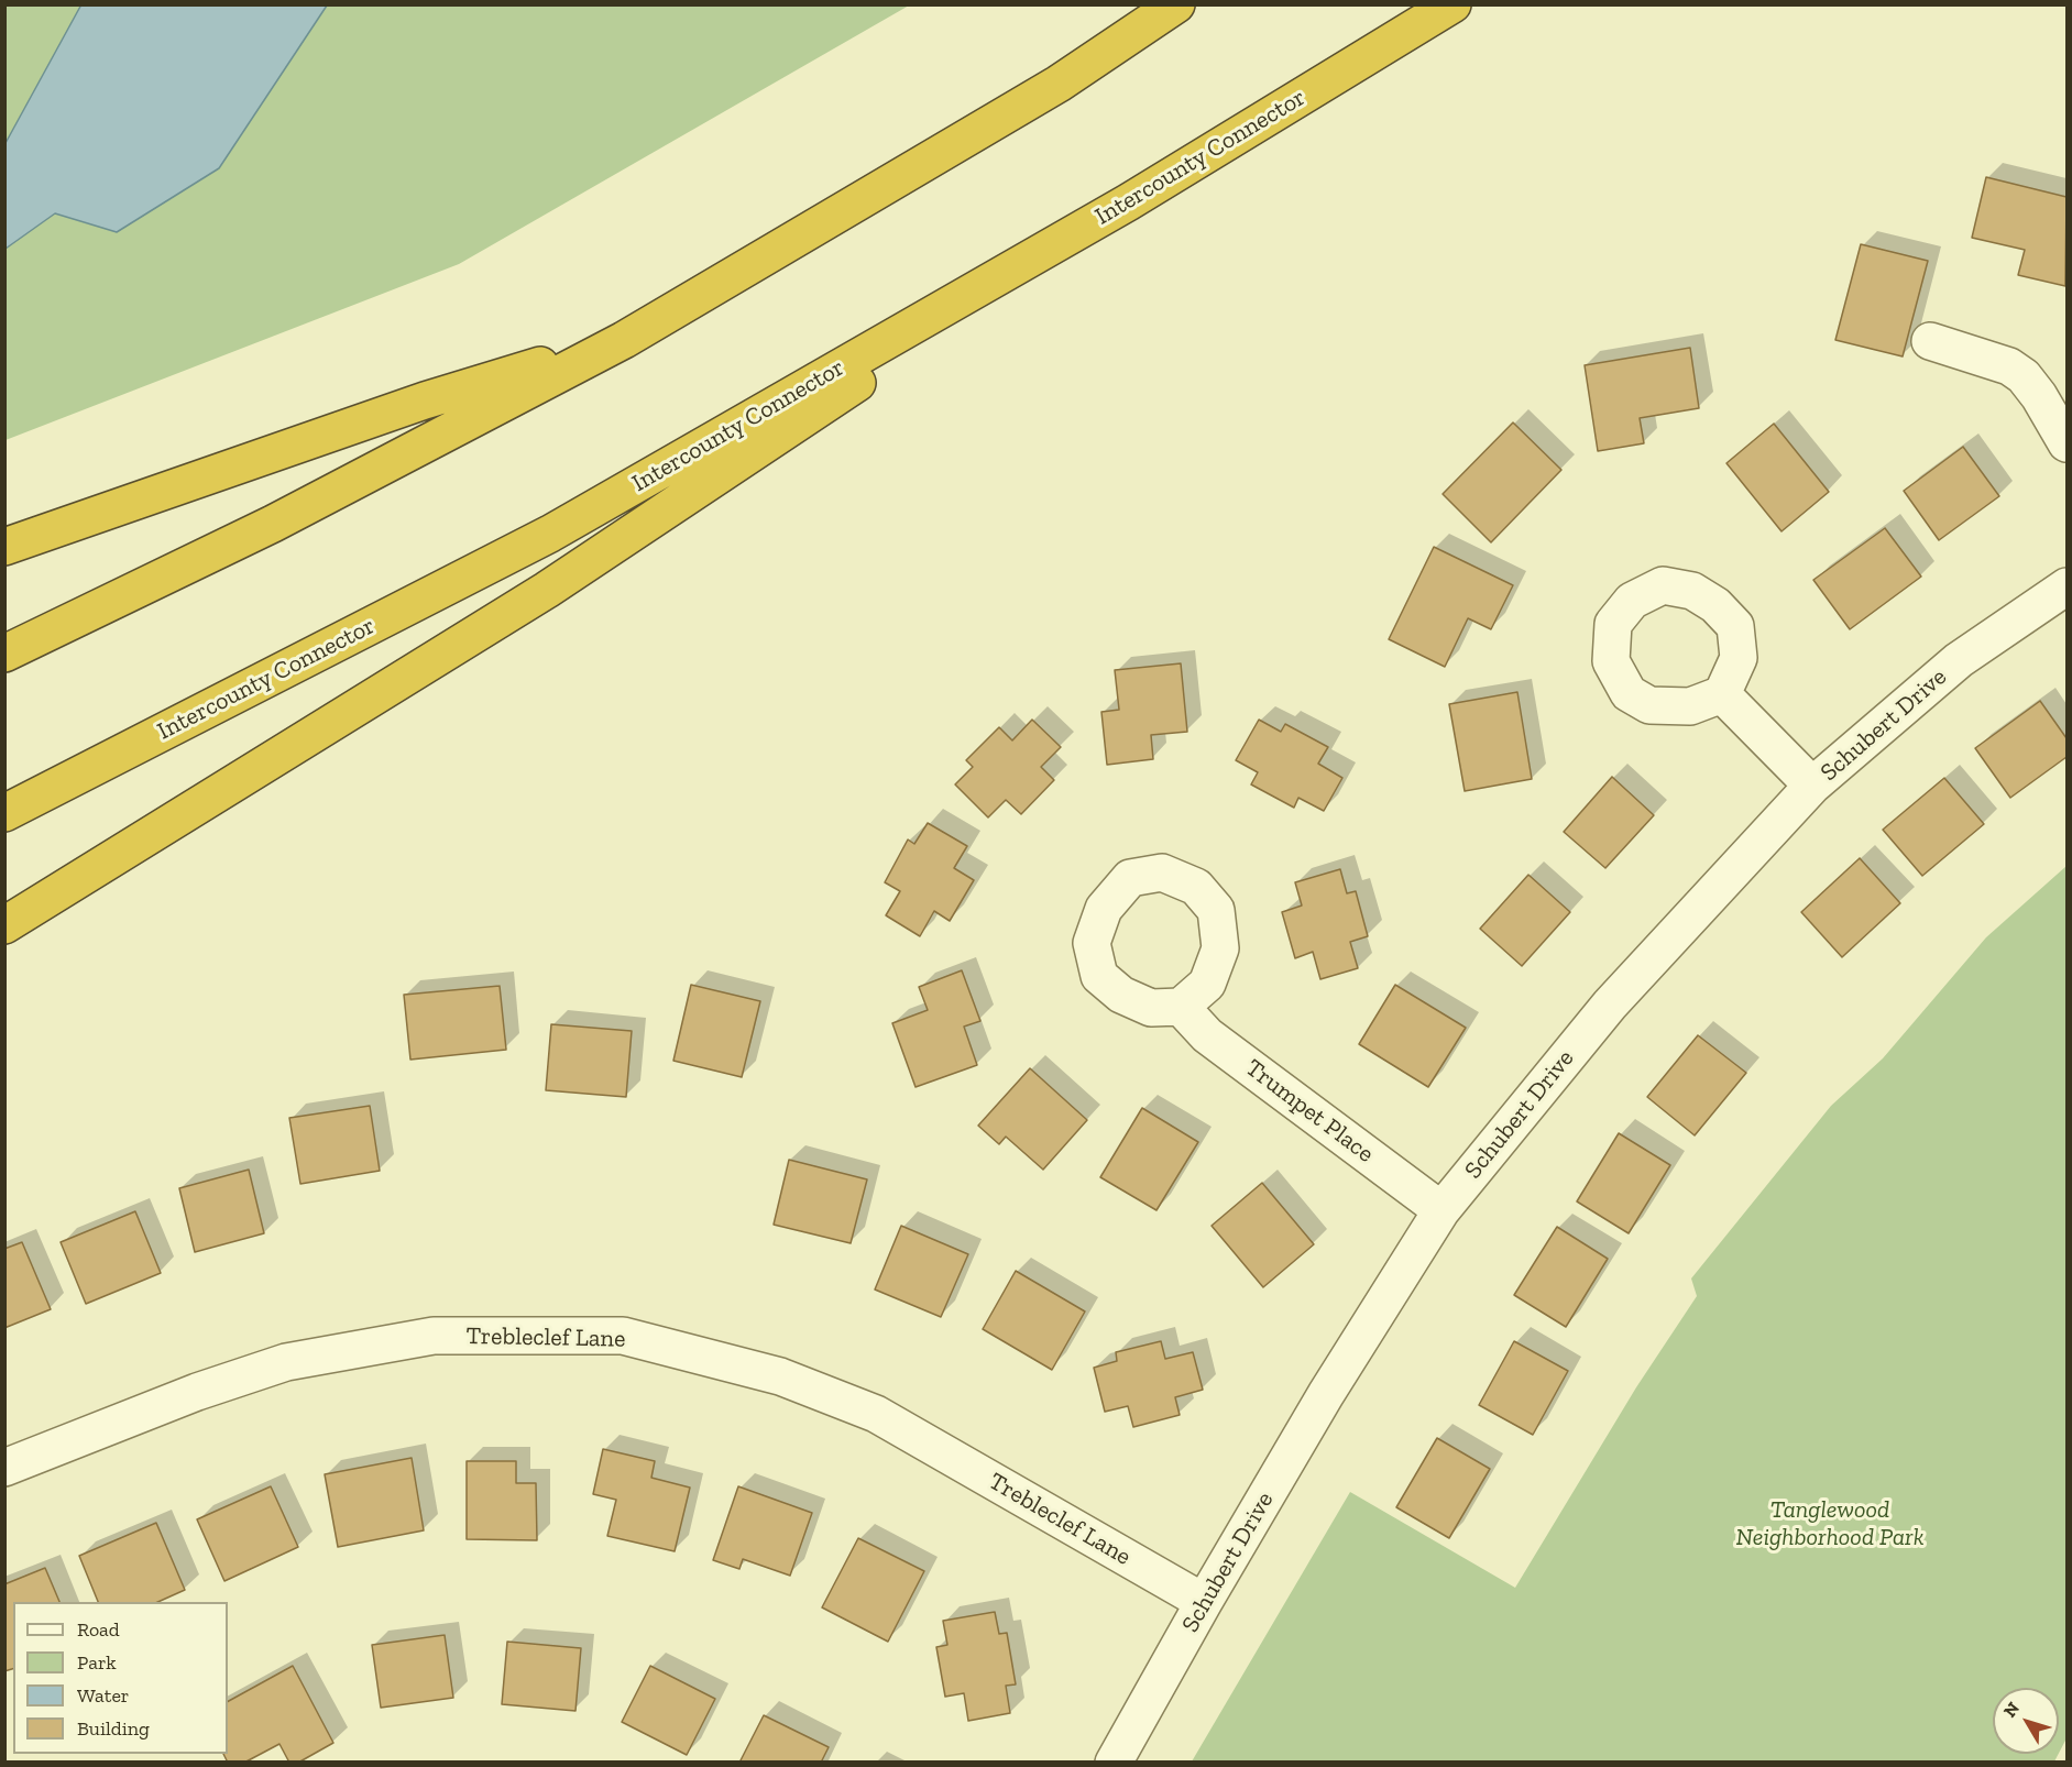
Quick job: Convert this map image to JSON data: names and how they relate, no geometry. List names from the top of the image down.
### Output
{
  "streets": {
    "highway": ["Intercounty Connector"],
    "street": ["Schubert Drive", "Trumpet Place", "Trebleclef Lane"]
  },
  "crossings": [
    ["Schubert Drive", "Trumpet Place"],
    ["Schubert Drive", "Trebleclef Lane"]
  ],
  "parks": ["Tanglewood Neighborhood Park"],
  "legend": [
    "Road",
    "Park",
    "Water",
    "Building"
  ],
  "north": "top left"
}
